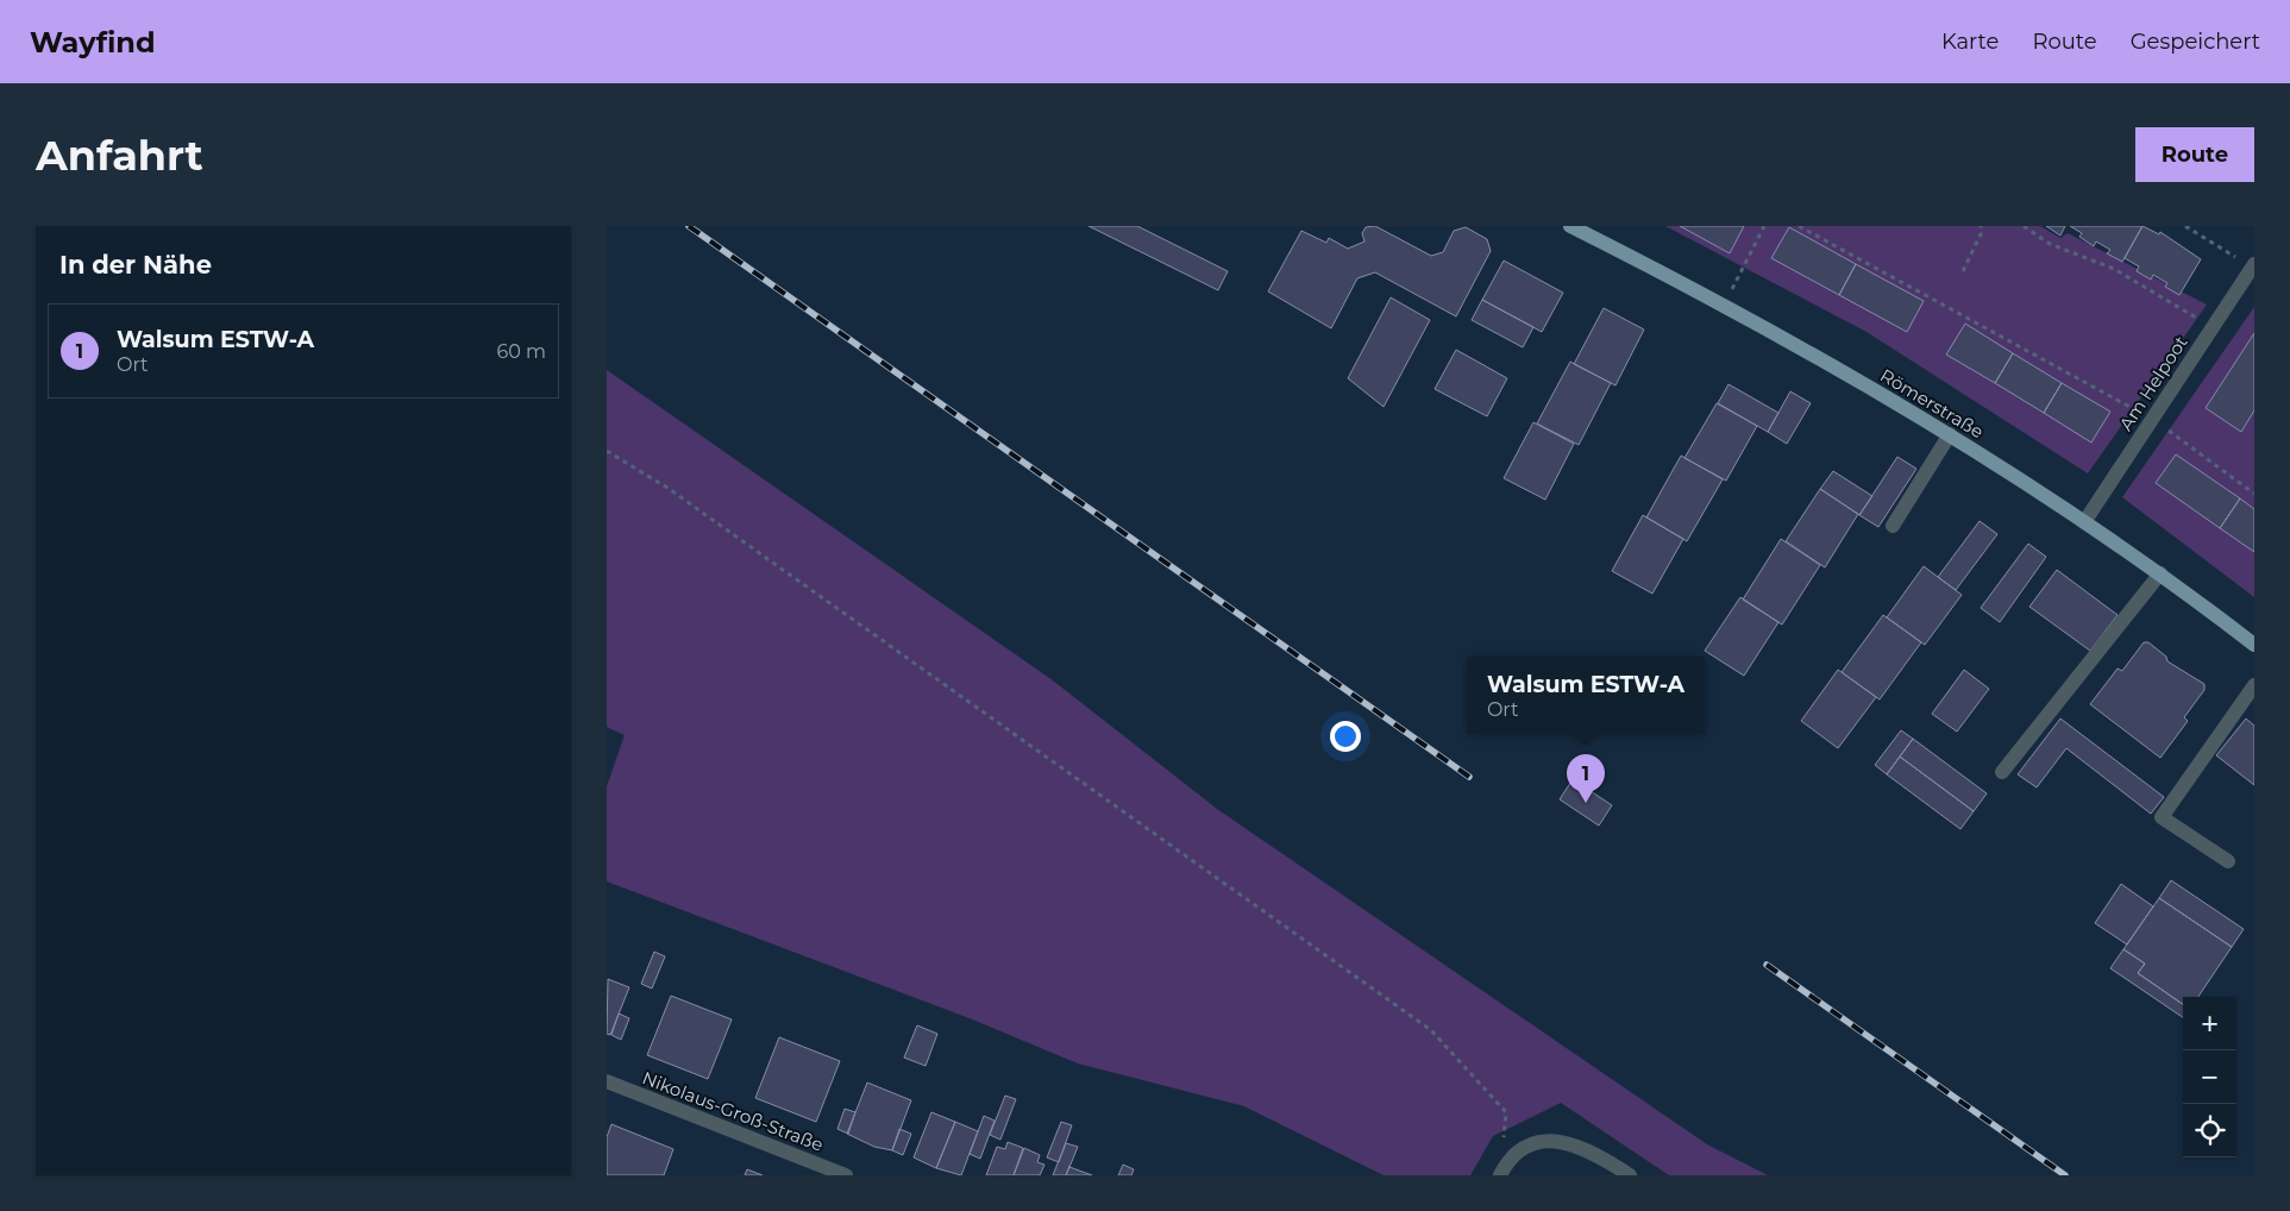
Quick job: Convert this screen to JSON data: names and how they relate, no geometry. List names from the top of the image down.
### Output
{
  "streets": {
    "main road": ["Römerstraße"],
    "street": ["Am Helpoot", "Nikolaus-Groß-Straße"]
  },
  "crossings": [
    ["Am Helpoot", "Römerstraße"]
  ],
  "page": {
    "header": "Wayfind",
    "nav": ["Karte", "Route", "Gespeichert"],
    "buttons": "Route",
    "title": "Anfahrt",
    "heading": "In der Nähe",
    "list": [
      {
        "mark": "1",
        "name": "Walsum ESTW-A",
        "note": "Ort",
        "value": "60 m"
      }
    ],
    "popup": ["Walsum ESTW-A", "Ort"],
    "pins": "1",
    "map_buttons": ["+", "−"]
  }
}
